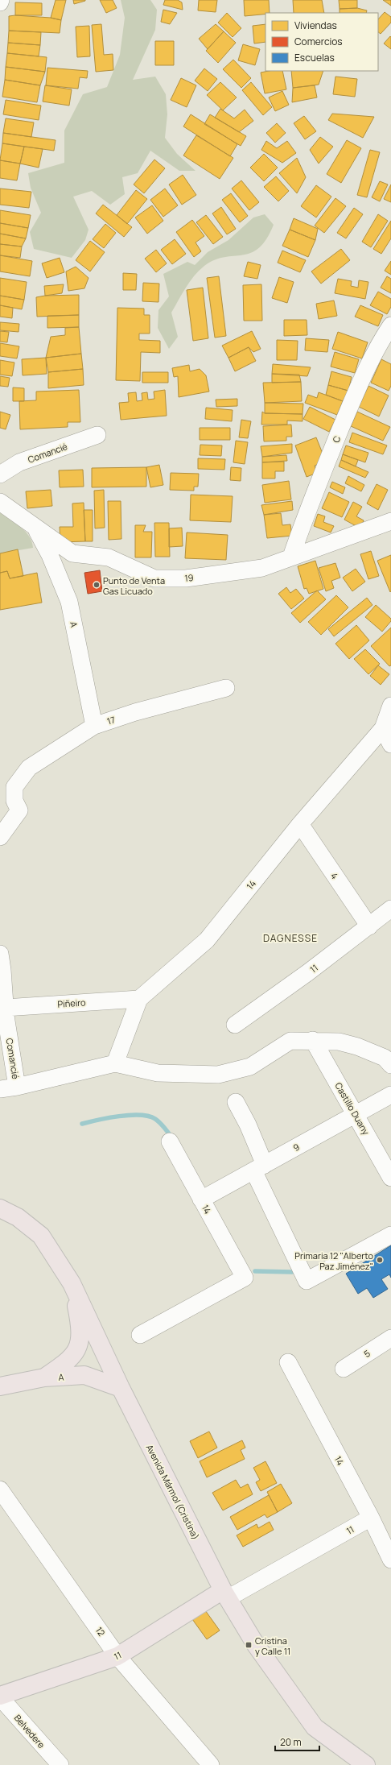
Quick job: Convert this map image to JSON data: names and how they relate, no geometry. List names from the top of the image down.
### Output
{
  "streets": {
    "main road": ["A", "11", "Avenida Mármol (Cristina)"],
    "street": [
      "C",
      "Comancié",
      "19",
      "17",
      "4",
      "14",
      "Piñeiro",
      "Castillo Duany",
      "9",
      "5",
      "12",
      "Belvedere"
    ]
  },
  "crossings": [
    ["C", "19"],
    ["Comancié", "14"],
    ["Comancié", "Piñeiro"],
    ["19", "A"],
    ["A", "17"],
    ["A", "Avenida Mármol (Cristina)"],
    ["4", "14"],
    ["4", "11"],
    ["14", "11"],
    ["14", "Piñeiro"],
    ["14", "9"],
    ["11", "Avenida Mármol (Cristina)"],
    ["11", "12"],
    ["11", "Belvedere"],
    ["Castillo Duany", "9"]
  ],
  "districts": ["DAGNESSE"],
  "places": {
    "other": ["Punto de Venta Gas Licuado", "Primaria 12 \"Alberto Paz Jiménez\""],
    "transit": ["Cristina y Calle 11"]
  },
  "legend": ["Viviendas", "Comercios", "Escuelas"],
  "scale_bar": "20 m"
}
